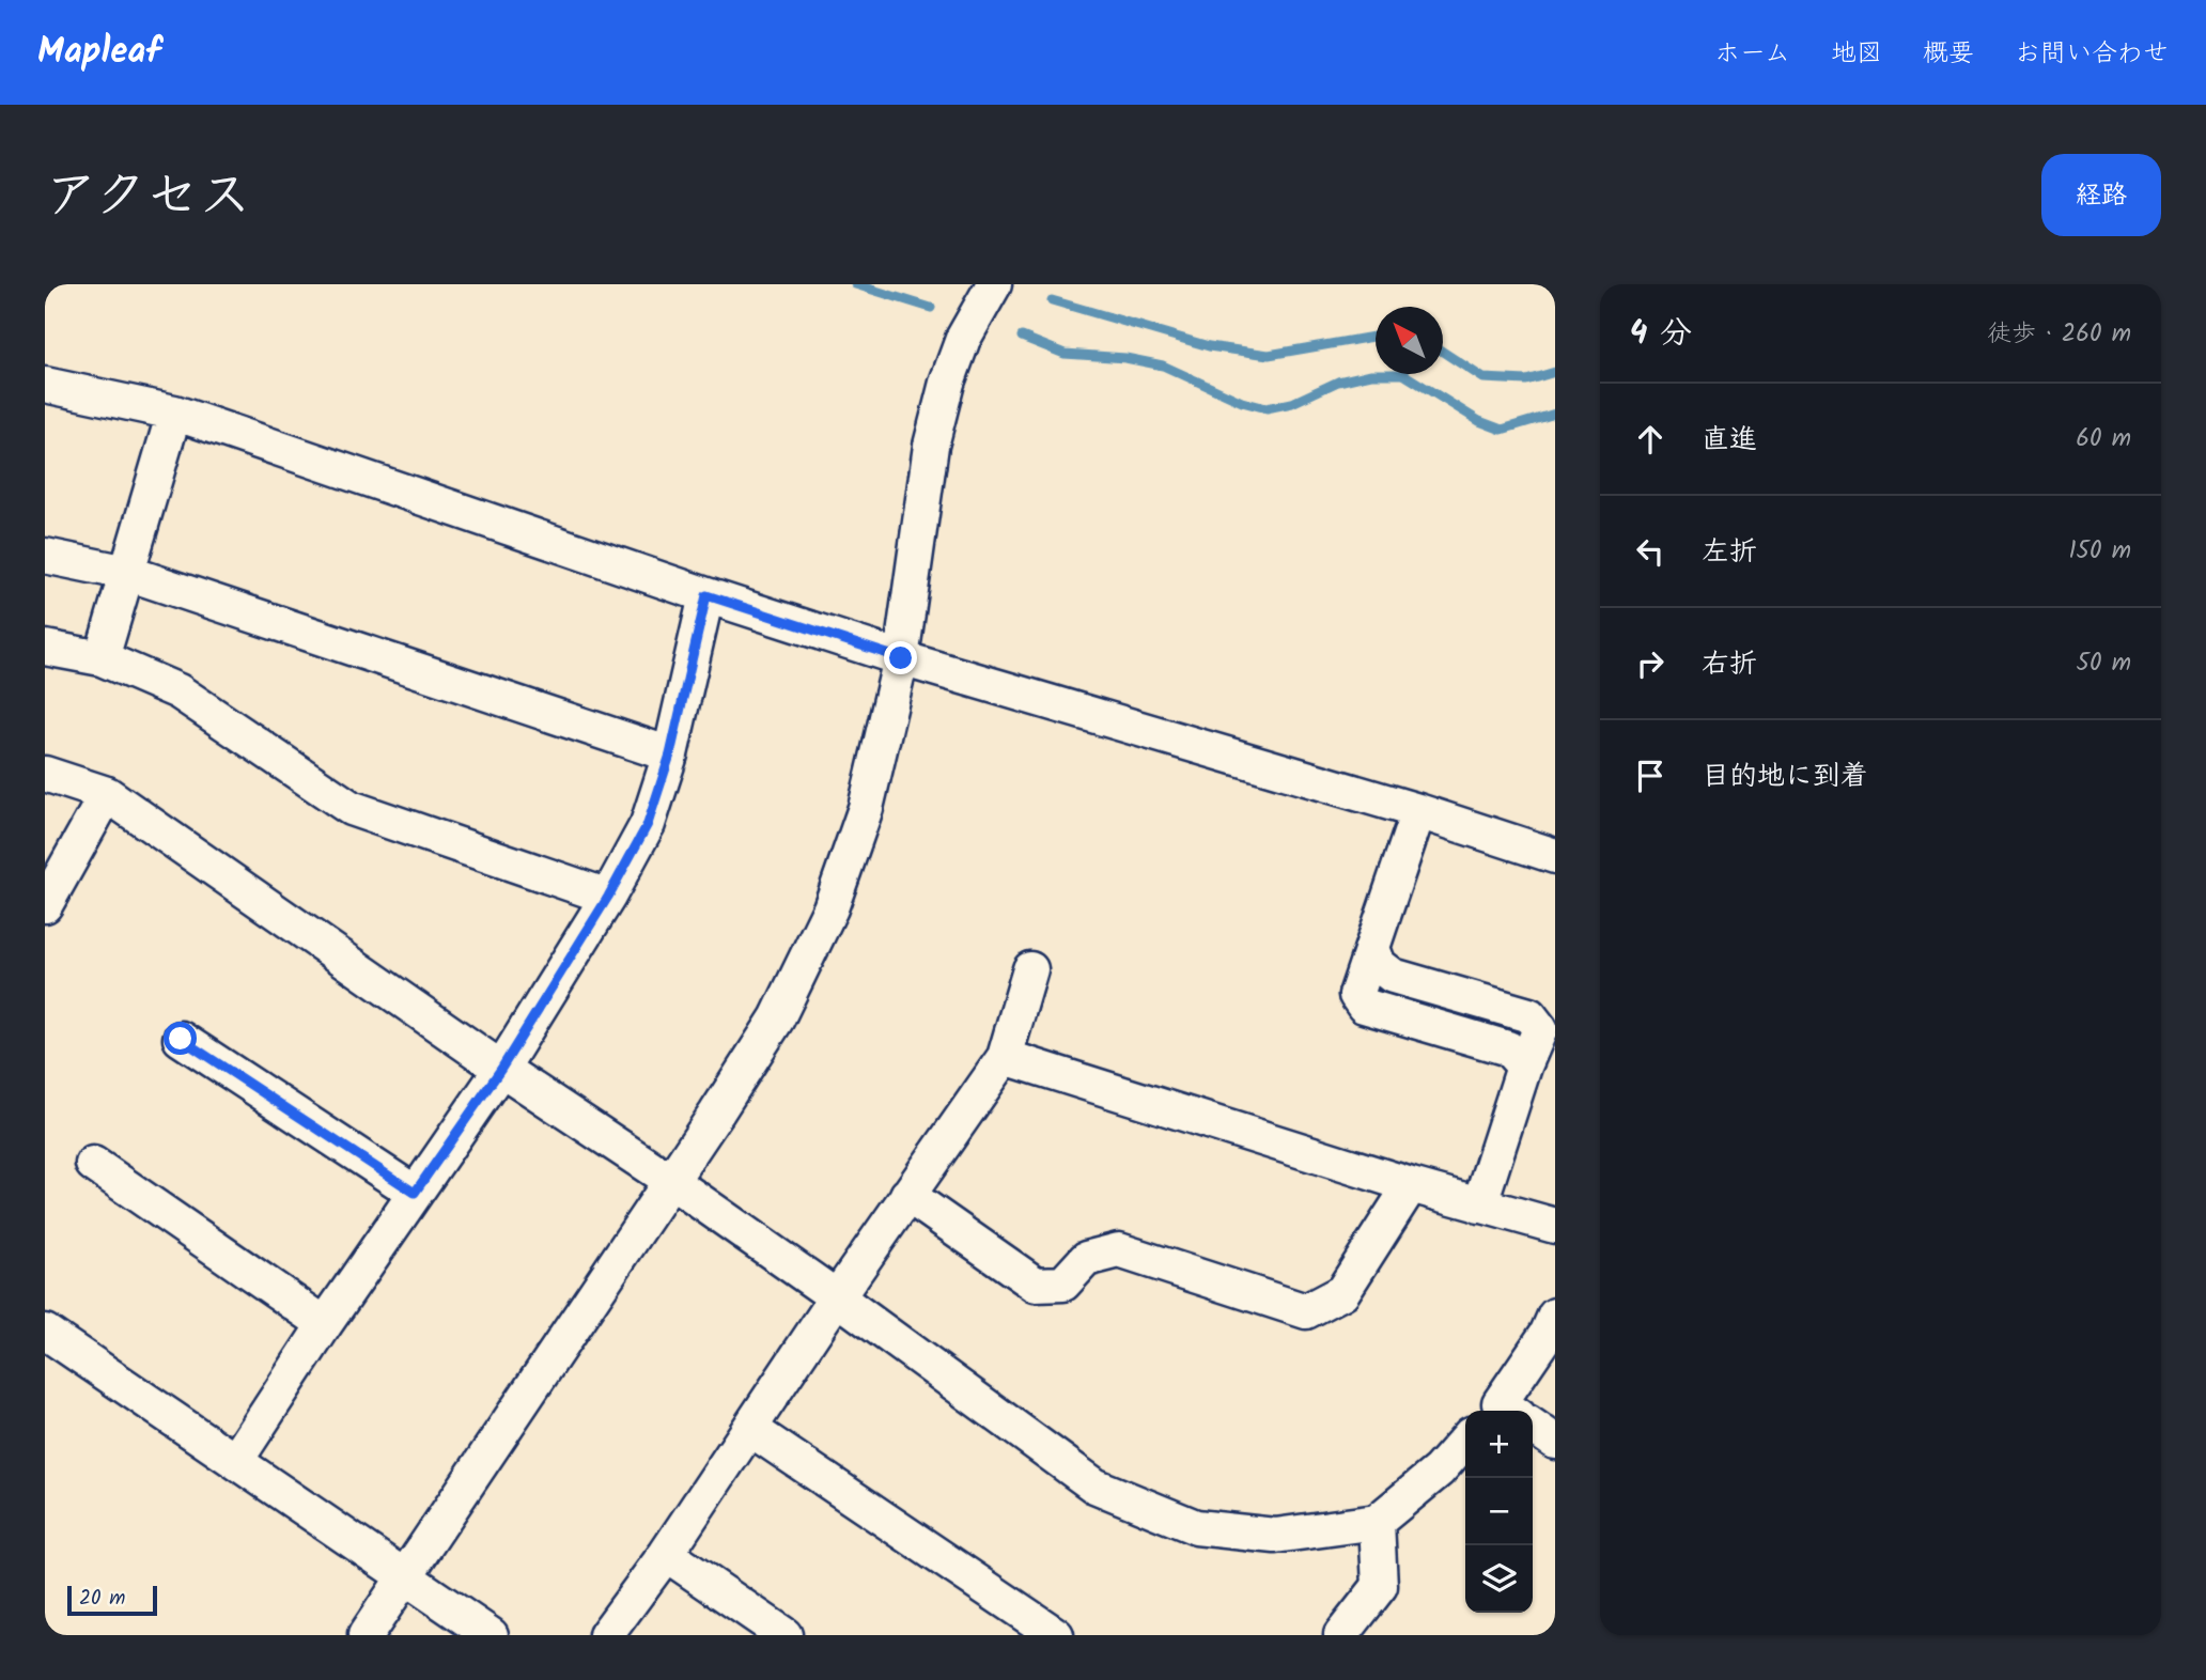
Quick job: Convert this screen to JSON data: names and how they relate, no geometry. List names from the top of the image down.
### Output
{
  "scale_bar": "20 m",
  "north": "top left",
  "page": {
    "header": "Mapleaf",
    "nav": [
      "ホーム",
      "地図",
      "概要",
      "お問い合わせ"
    ],
    "title": "アクセス",
    "buttons": "経路",
    "heading": ["4 分", "徒歩 · 260 m"],
    "list": [
      ["直進", "60 m"],
      ["左折", "150 m"],
      ["右折", "50 m"],
      "目的地に到着"
    ],
    "map_buttons": ["+", "−"],
    "scale": "20 m"
  }
}
